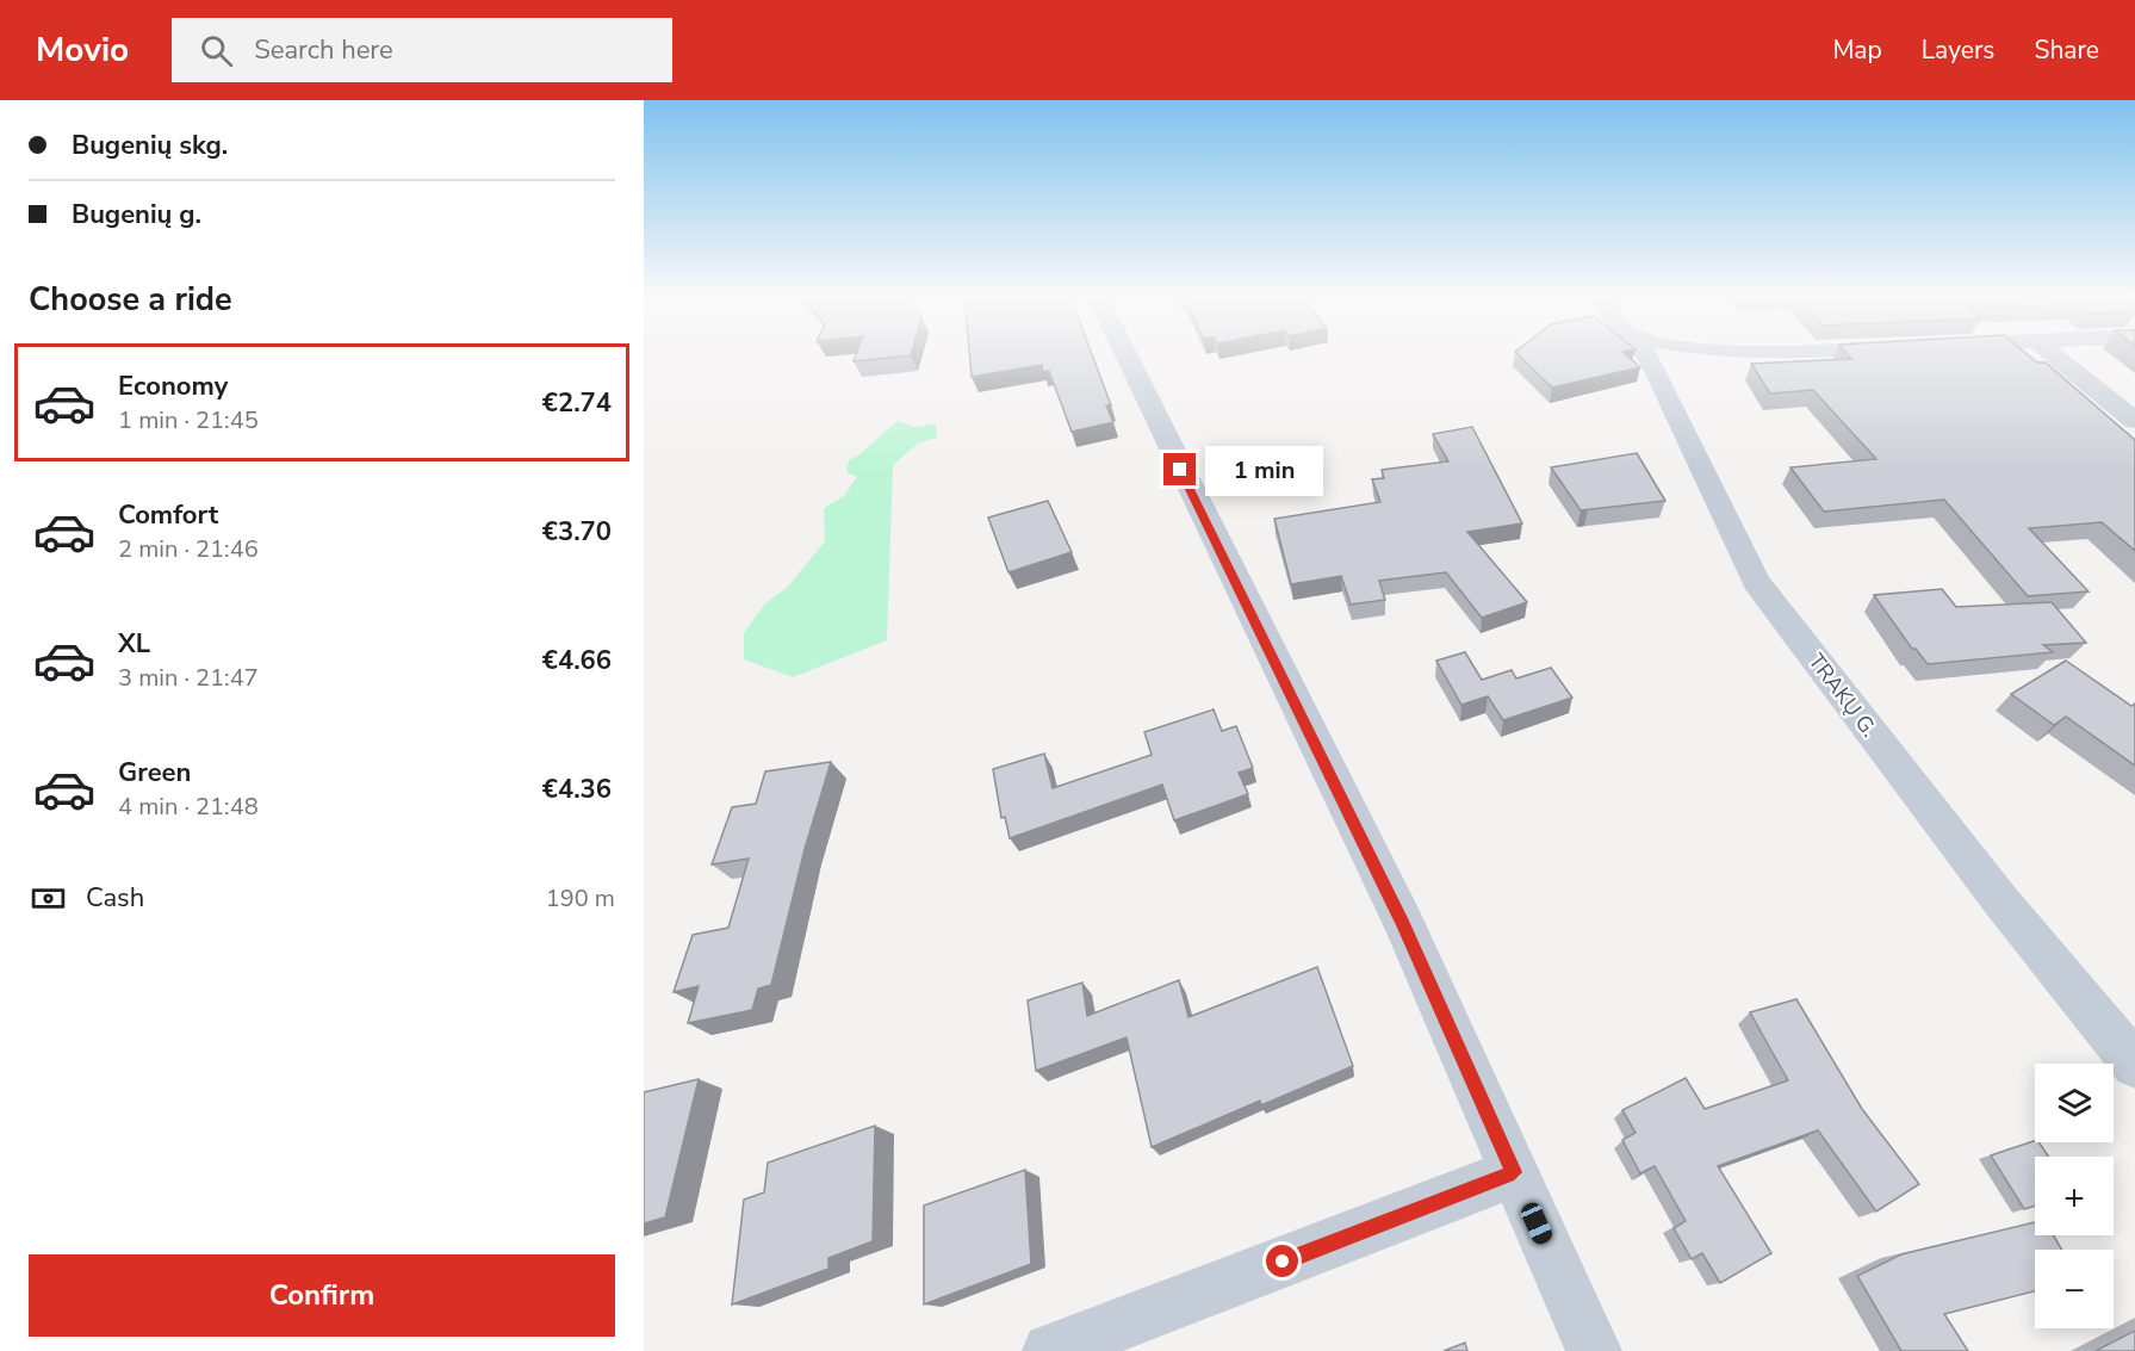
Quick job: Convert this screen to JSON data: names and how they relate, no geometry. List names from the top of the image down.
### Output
{
  "streets": {
    "street": ["TRAKŲ G."]
  },
  "page": {
    "header": "Movio",
    "search": "Search here",
    "nav": ["Map", "Layers", "Share"],
    "banner": ["Bugenių skg.", "Bugenių g."],
    "heading": "Choose a ride",
    "list": [
      {
        "name": "Economy",
        "note": "1 min · 21:45",
        "value": "€2.74"
      },
      {
        "name": "Comfort",
        "note": "2 min · 21:46",
        "value": "€3.70"
      },
      {
        "name": "XL",
        "note": "3 min · 21:47",
        "value": "€4.66"
      },
      {
        "name": "Green",
        "note": "4 min · 21:48",
        "value": "€4.36"
      }
    ],
    "bubble": "1 min",
    "pay": ["Cash", "190 m"],
    "map_buttons": ["+", "−"],
    "buttons": "Confirm"
  }
}
